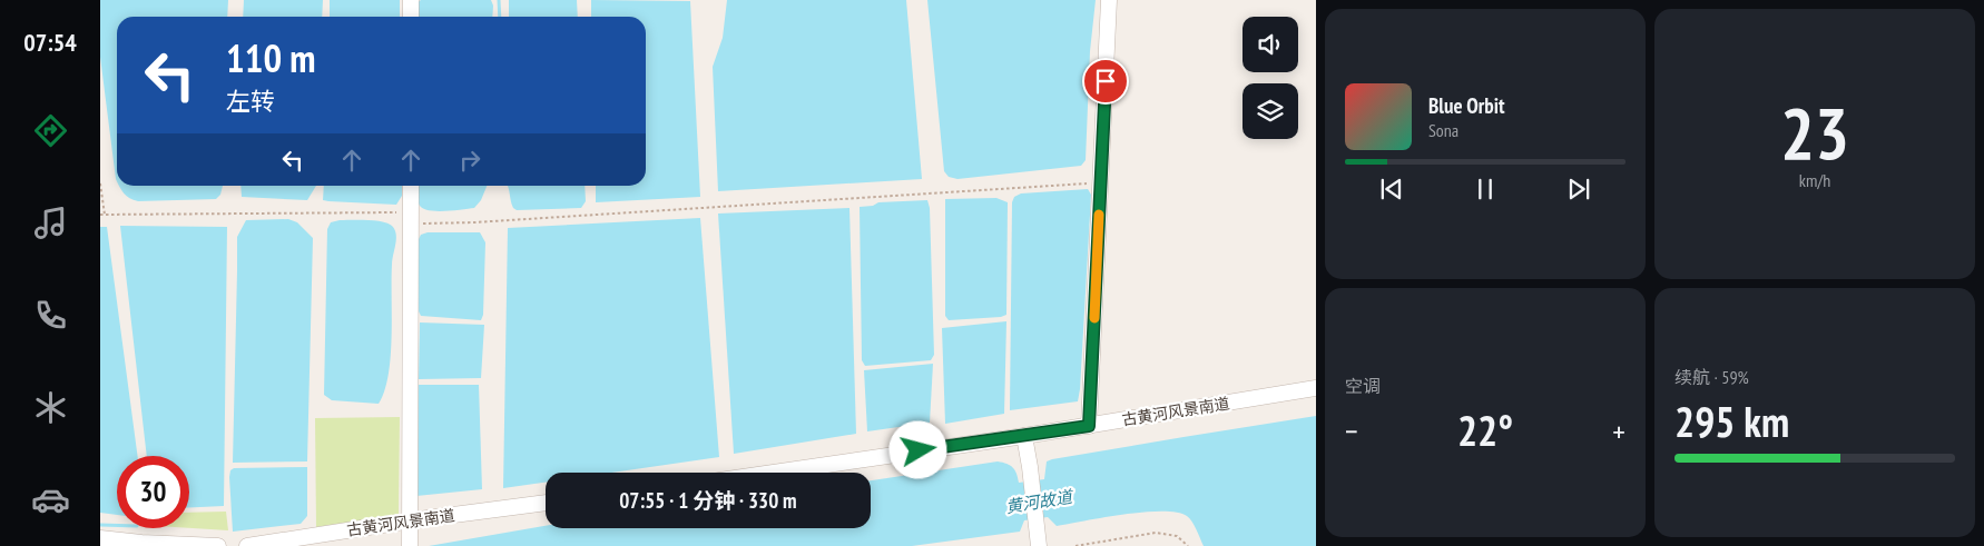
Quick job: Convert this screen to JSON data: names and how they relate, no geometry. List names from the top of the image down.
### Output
{
  "streets": {
    "street": ["古黄河风景南道"]
  },
  "water": ["黄河故道"],
  "page": {
    "tabs": "07:54",
    "tile": [
      ["23", "km/h"],
      "空调",
      ["续航 · 59%", "295 km"]
    ],
    "turn": ["110 m", "左转"],
    "song": ["Blue Orbit", "Sona"],
    "heat": ["−", "22°", "+"],
    "limit": "30",
    "trip": "07:55 · 1 分钟 · 330 m"
  }
}
